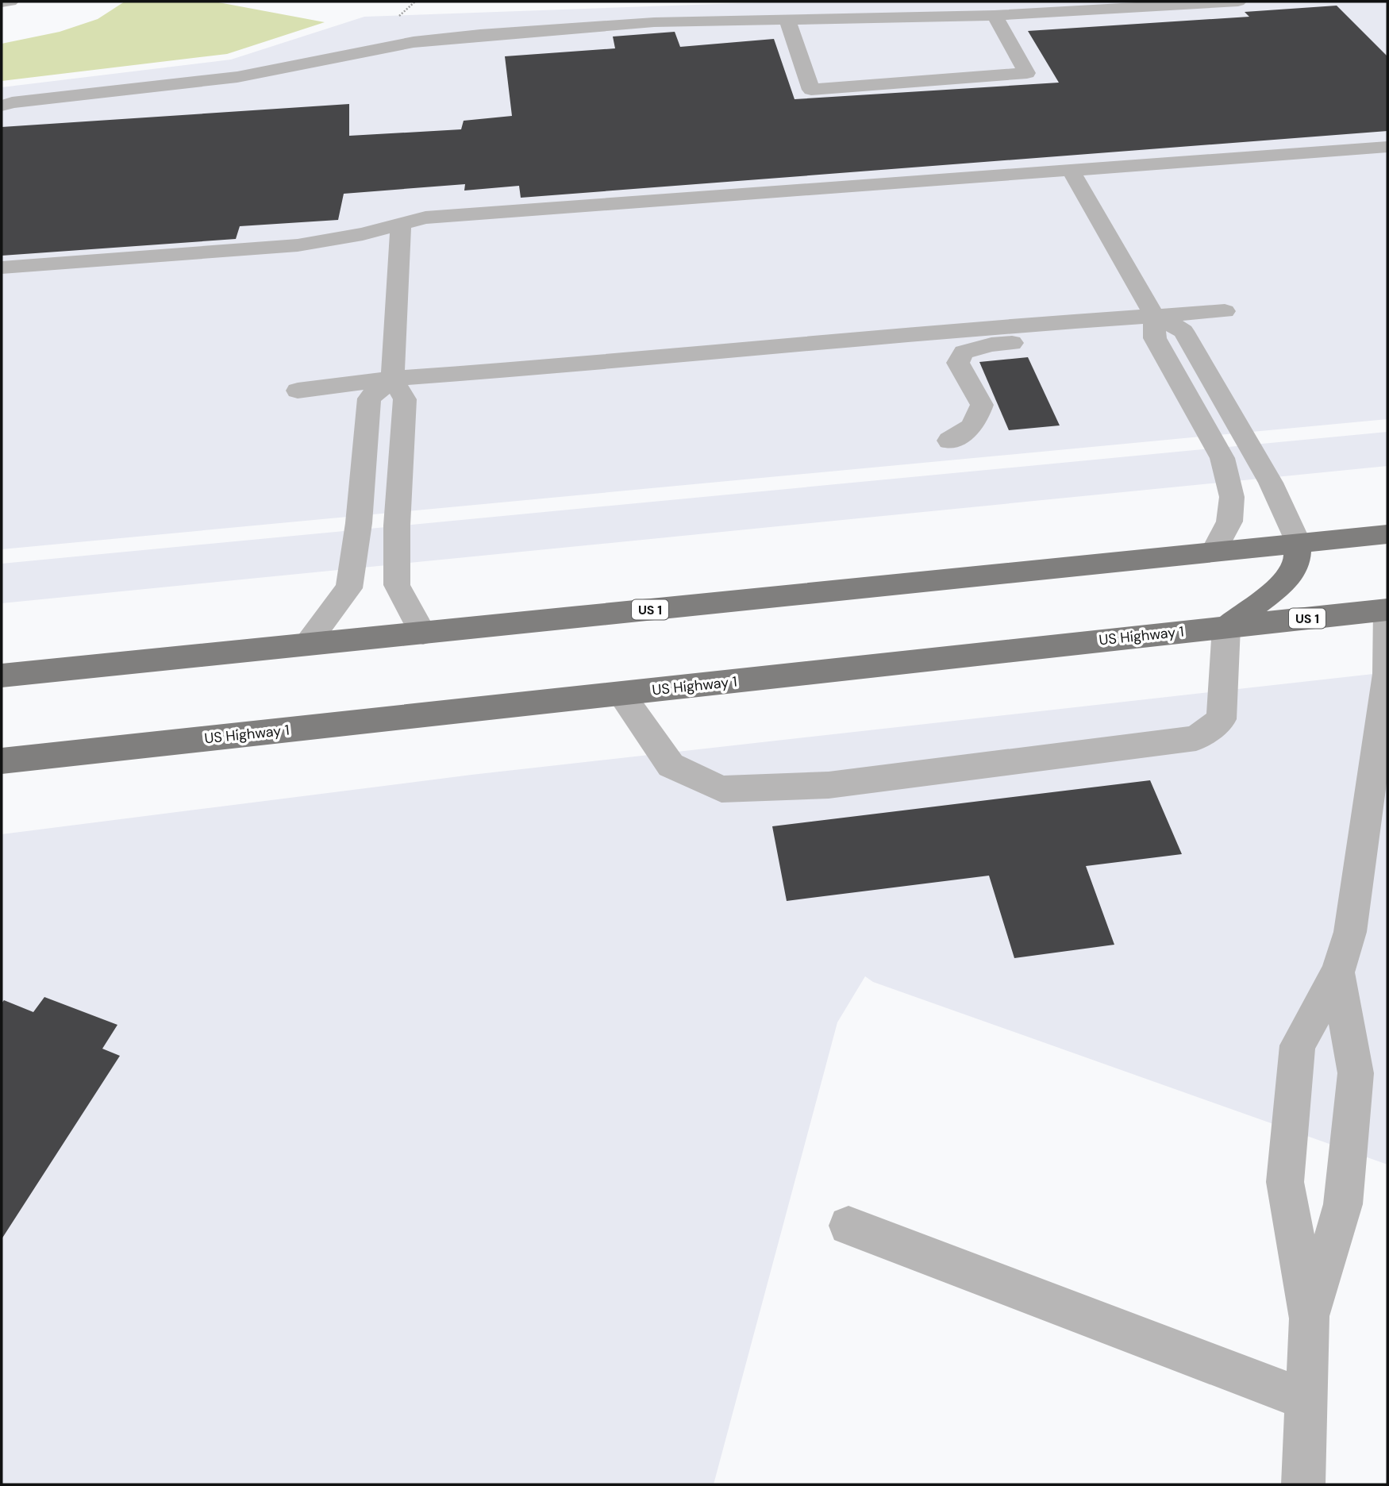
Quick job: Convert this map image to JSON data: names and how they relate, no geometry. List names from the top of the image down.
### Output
{
  "streets": {
    "main road": ["US 1", "US Highway 1"]
  }
}
